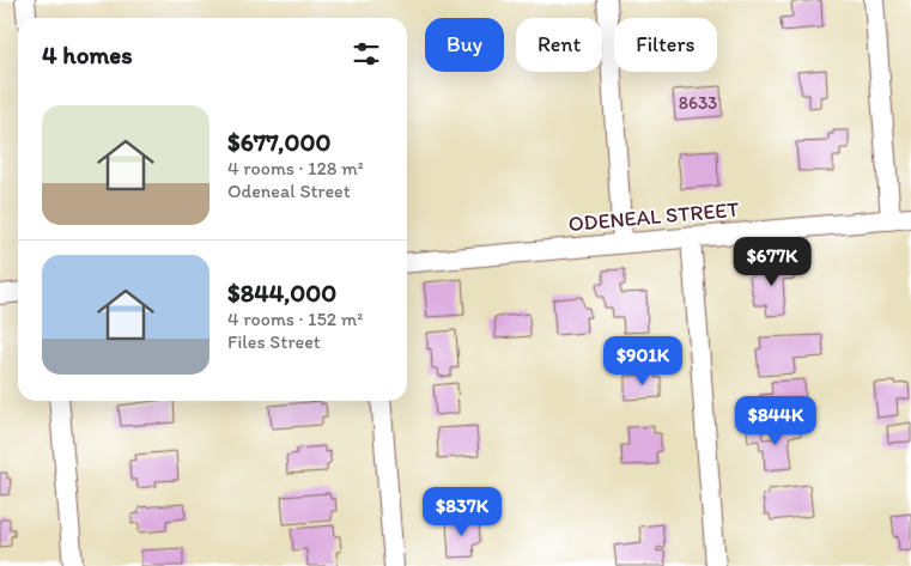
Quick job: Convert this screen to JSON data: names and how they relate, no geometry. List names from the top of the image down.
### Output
{
  "streets": {
    "street": ["ODENEAL STREET"]
  },
  "house_numbers": ["8633"],
  "page": {
    "chip": ["Buy", "Rent", "Filters"],
    "heading": "4 homes",
    "list": [
      {
        "name": "$677,000",
        "note": "4 rooms · 128 m² · Odeneal Street"
      },
      {
        "name": "$844,000",
        "note": "4 rooms · 152 m² · Files Street"
      }
    ],
    "price": [
      "$677K",
      "$901K",
      "$844K",
      "$837K"
    ]
  }
}
